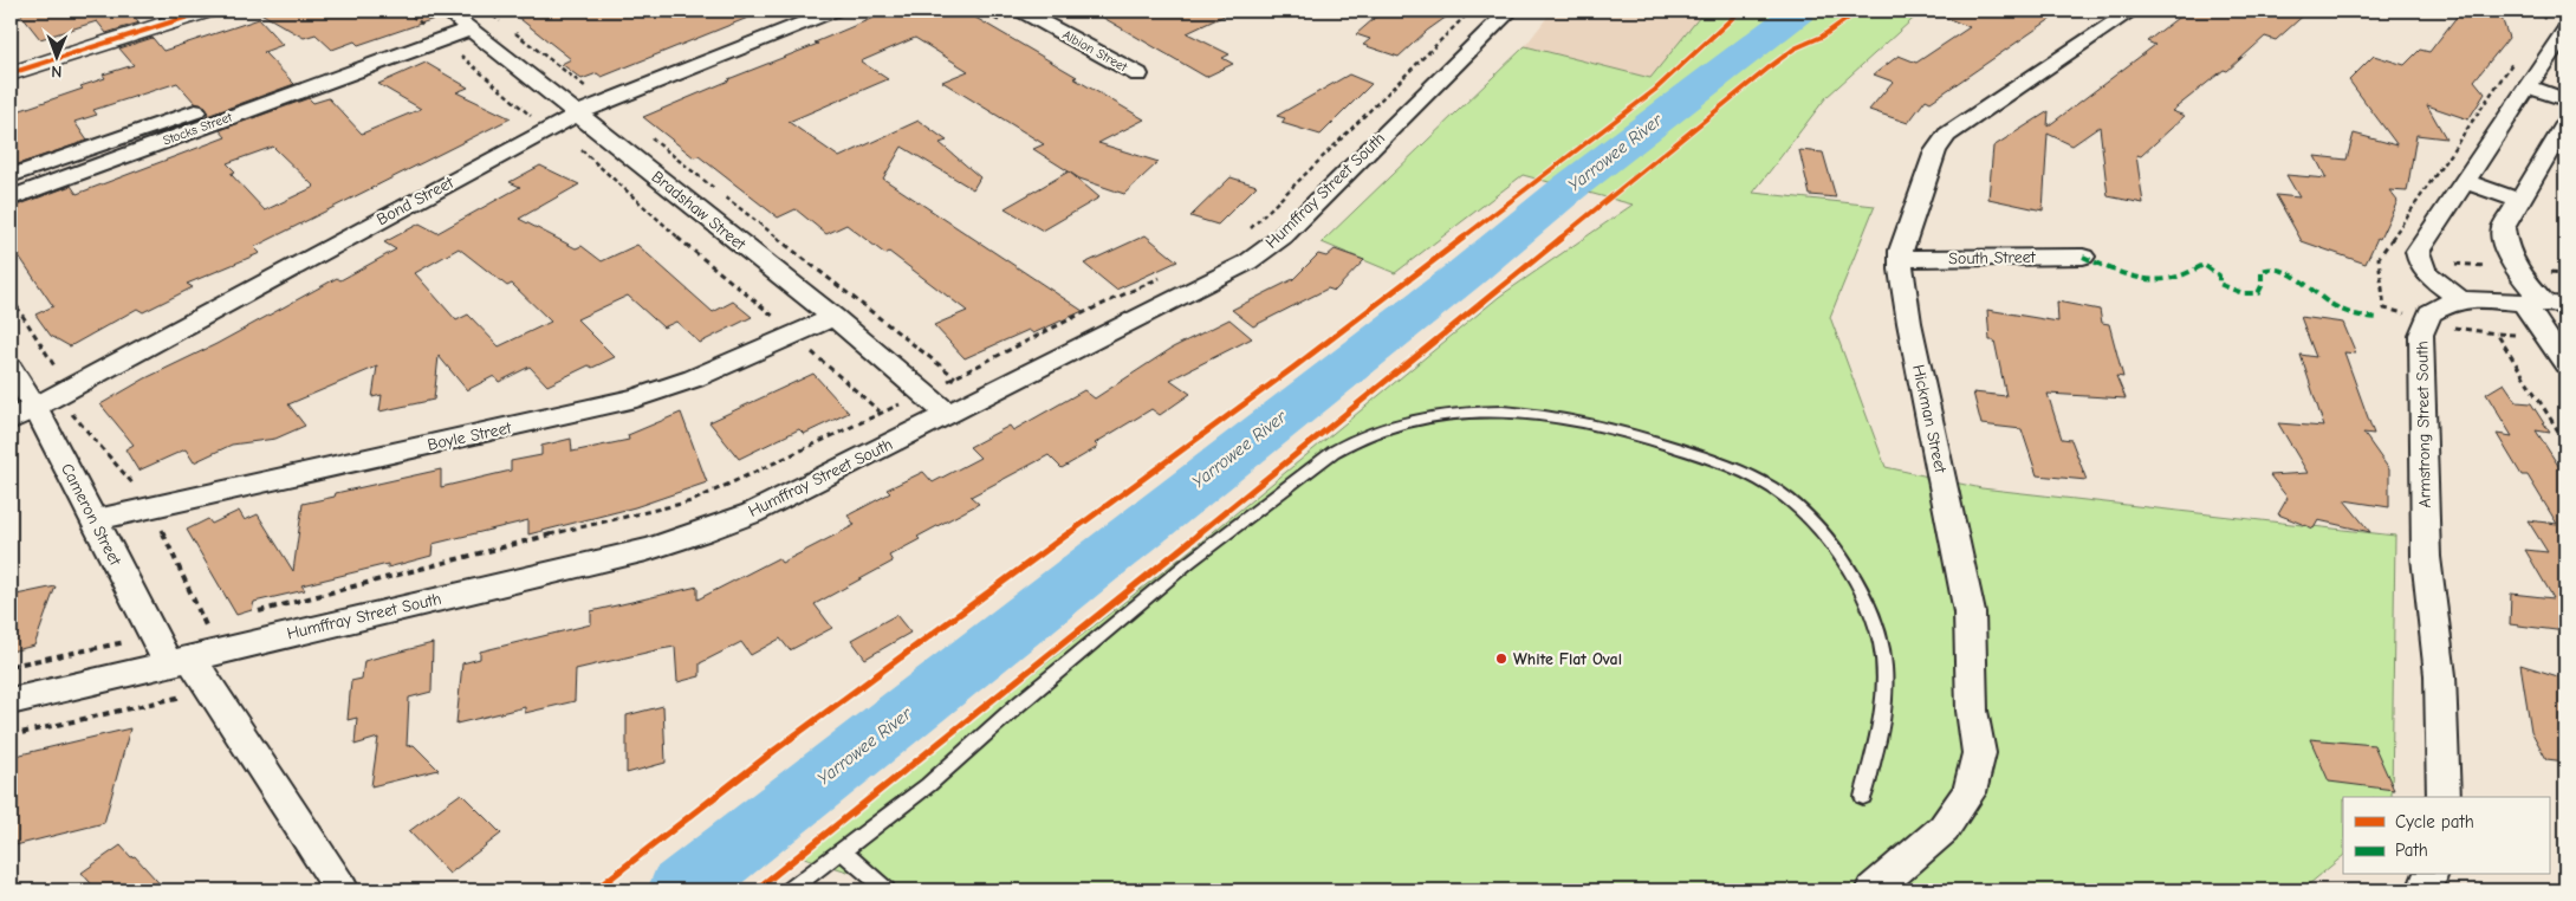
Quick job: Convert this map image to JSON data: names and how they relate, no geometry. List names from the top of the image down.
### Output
{
  "streets": {
    "street": [
      "Albion Street",
      "Stocks Street",
      "Humffray Street South",
      "Bond Street",
      "Bradshaw Street",
      "South Street",
      "Hickman Street",
      "Armstrong Street South",
      "Boyle Street",
      "Cameron Street"
    ]
  },
  "crossings": [
    ["Stocks Street", "Bradshaw Street"],
    ["Humffray Street South", "Bradshaw Street"],
    ["Humffray Street South", "Cameron Street"],
    ["Bond Street", "Bradshaw Street"],
    ["Bond Street", "Cameron Street"],
    ["Bradshaw Street", "Boyle Street"],
    ["South Street", "Hickman Street"],
    ["Boyle Street", "Cameron Street"]
  ],
  "water": ["Yarrowee River"],
  "places": ["White Flat Oval"],
  "legend": ["Cycle path", "Path"],
  "north": "bottom"
}
